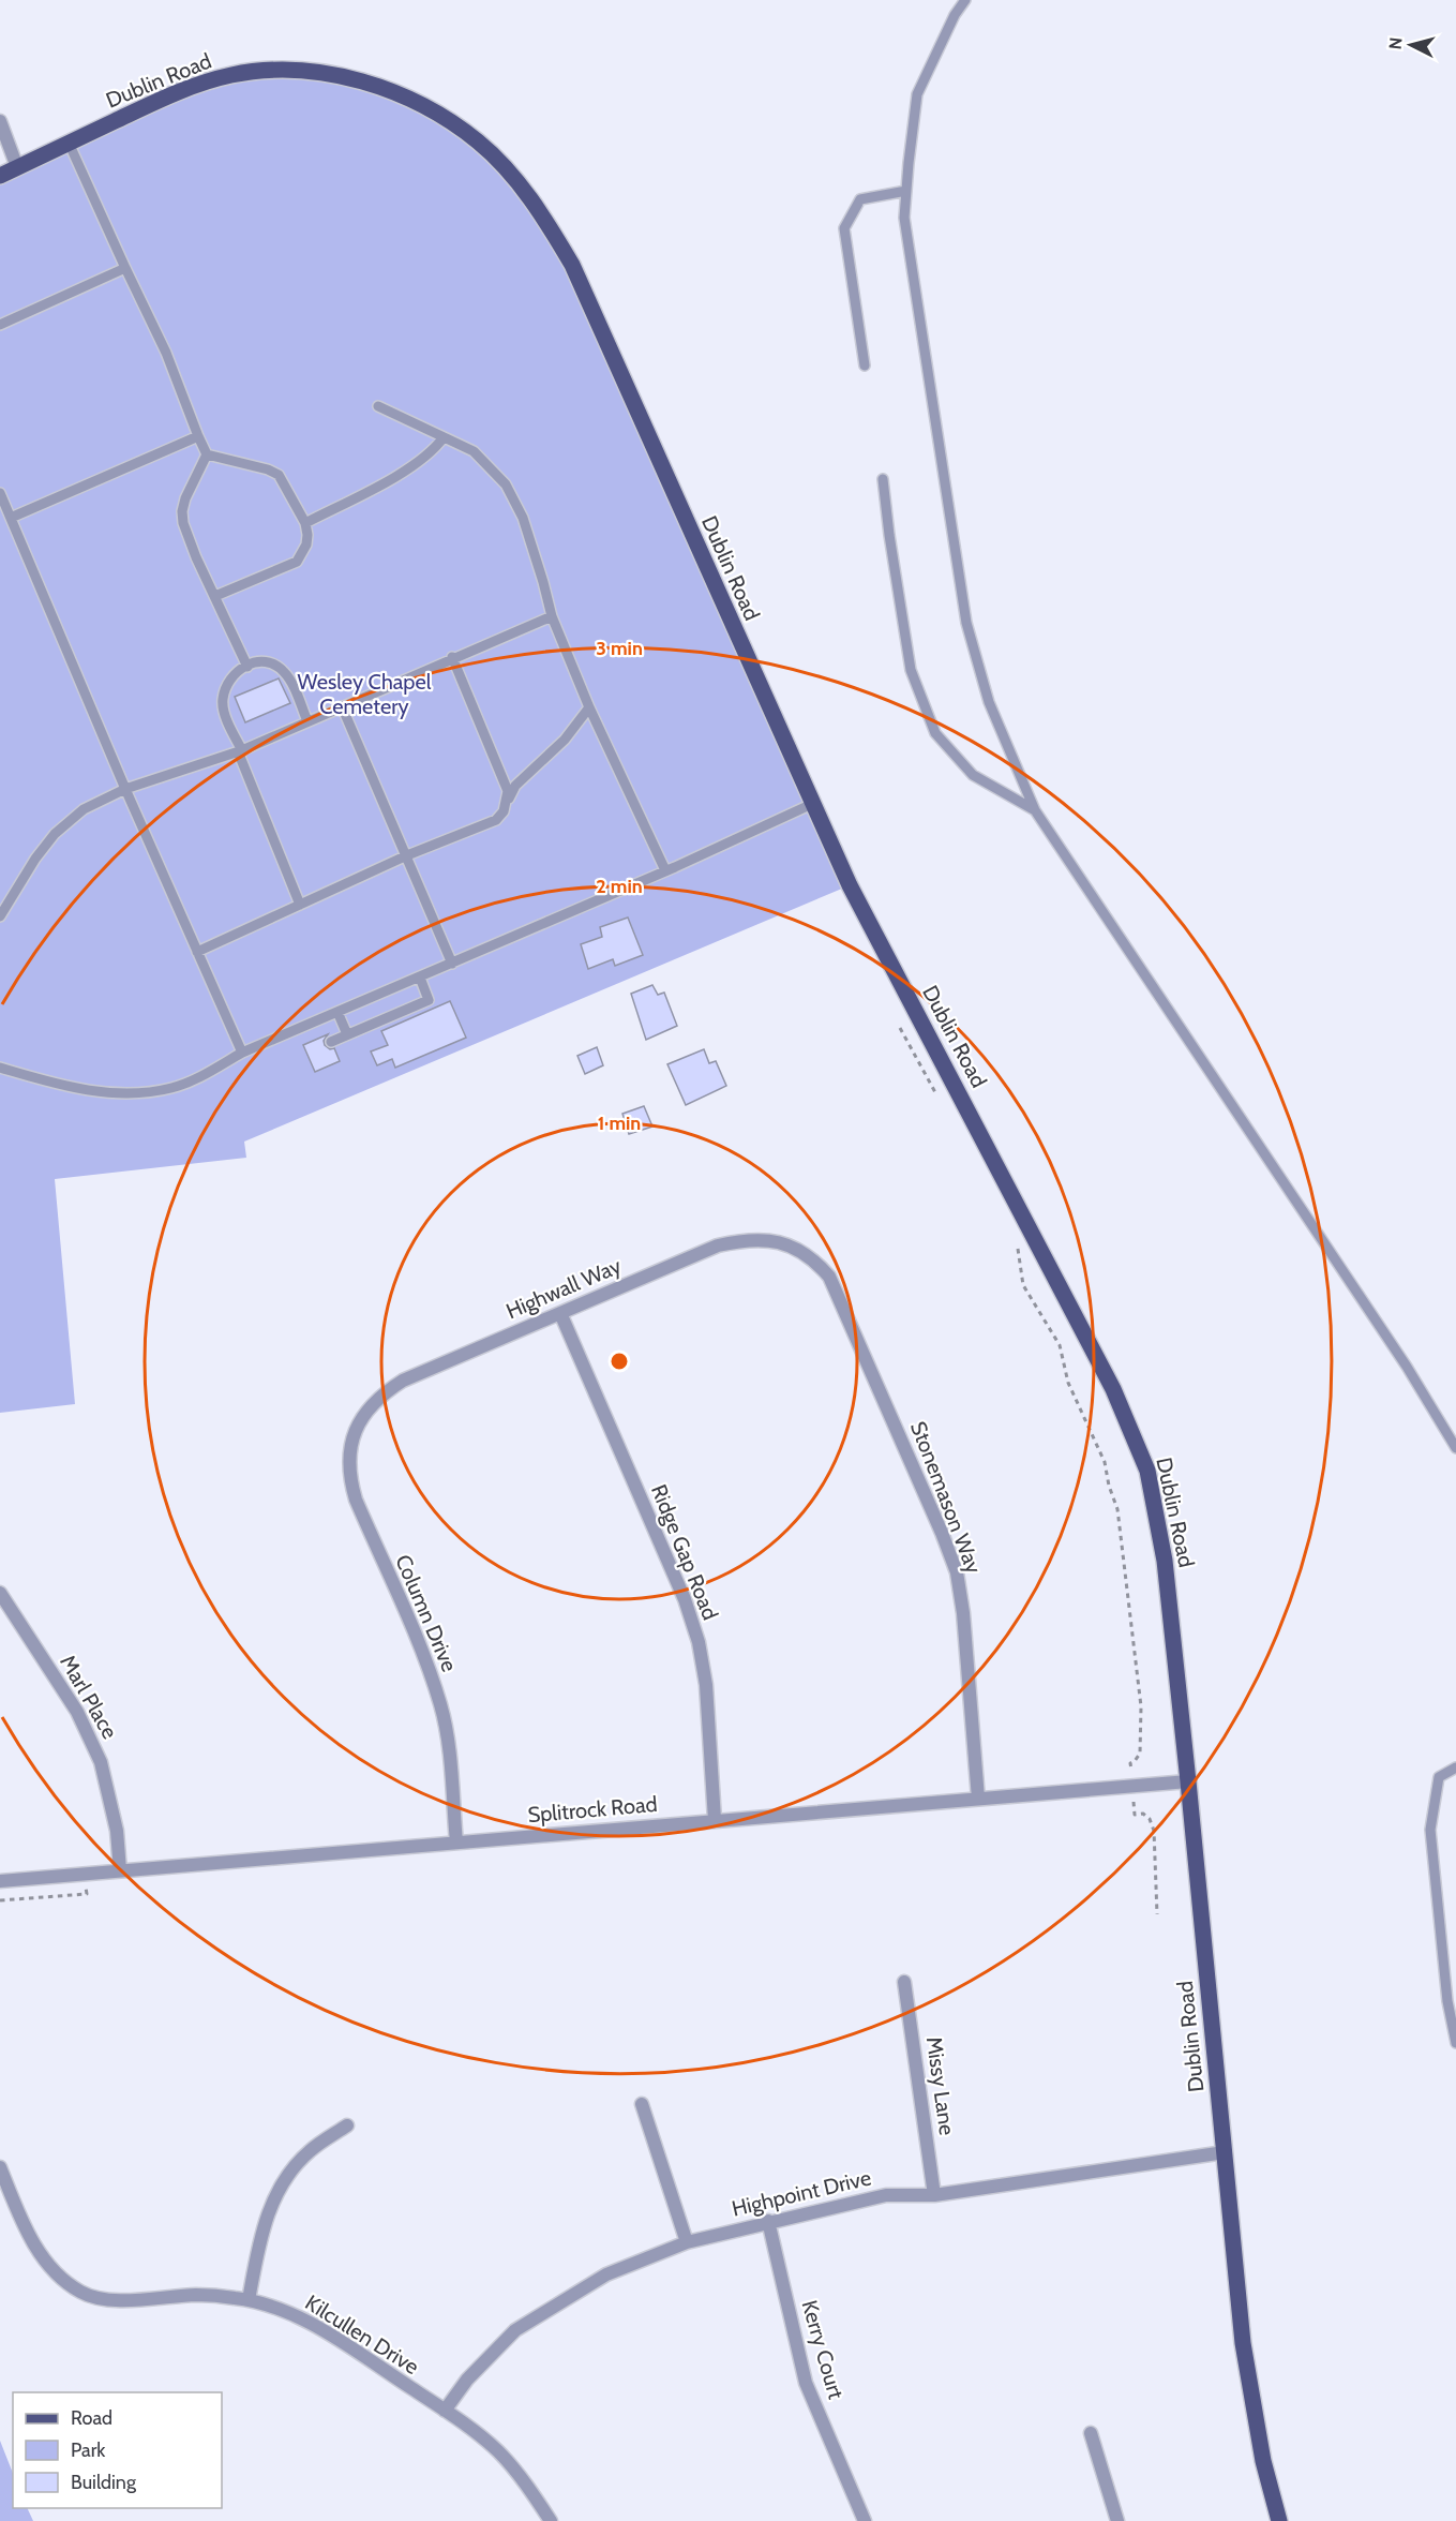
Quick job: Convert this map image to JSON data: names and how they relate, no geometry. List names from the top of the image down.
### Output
{
  "streets": {
    "main road": ["Dublin Road"],
    "street": [
      "Highwall Way",
      "Stonemason Way",
      "Ridge Gap Road",
      "Column Drive",
      "Marl Place",
      "Splitrock Road",
      "Missy Lane",
      "Highpoint Drive",
      "Kilcullen Drive",
      "Kerry Court"
    ]
  },
  "crossings": [
    ["Dublin Road", "Splitrock Road"],
    ["Dublin Road", "Highpoint Drive"],
    ["Highwall Way", "Stonemason Way"],
    ["Highwall Way", "Ridge Gap Road"],
    ["Highwall Way", "Column Drive"],
    ["Stonemason Way", "Splitrock Road"],
    ["Ridge Gap Road", "Splitrock Road"],
    ["Column Drive", "Splitrock Road"],
    ["Marl Place", "Splitrock Road"],
    ["Missy Lane", "Highpoint Drive"],
    ["Highpoint Drive", "Kilcullen Drive"],
    ["Highpoint Drive", "Kerry Court"]
  ],
  "parks": ["Wesley Chapel Cemetery"],
  "legend": ["Road", "Park", "Building"],
  "north": "left",
  "rings": ["3 min", "2 min", "1 min"]
}
